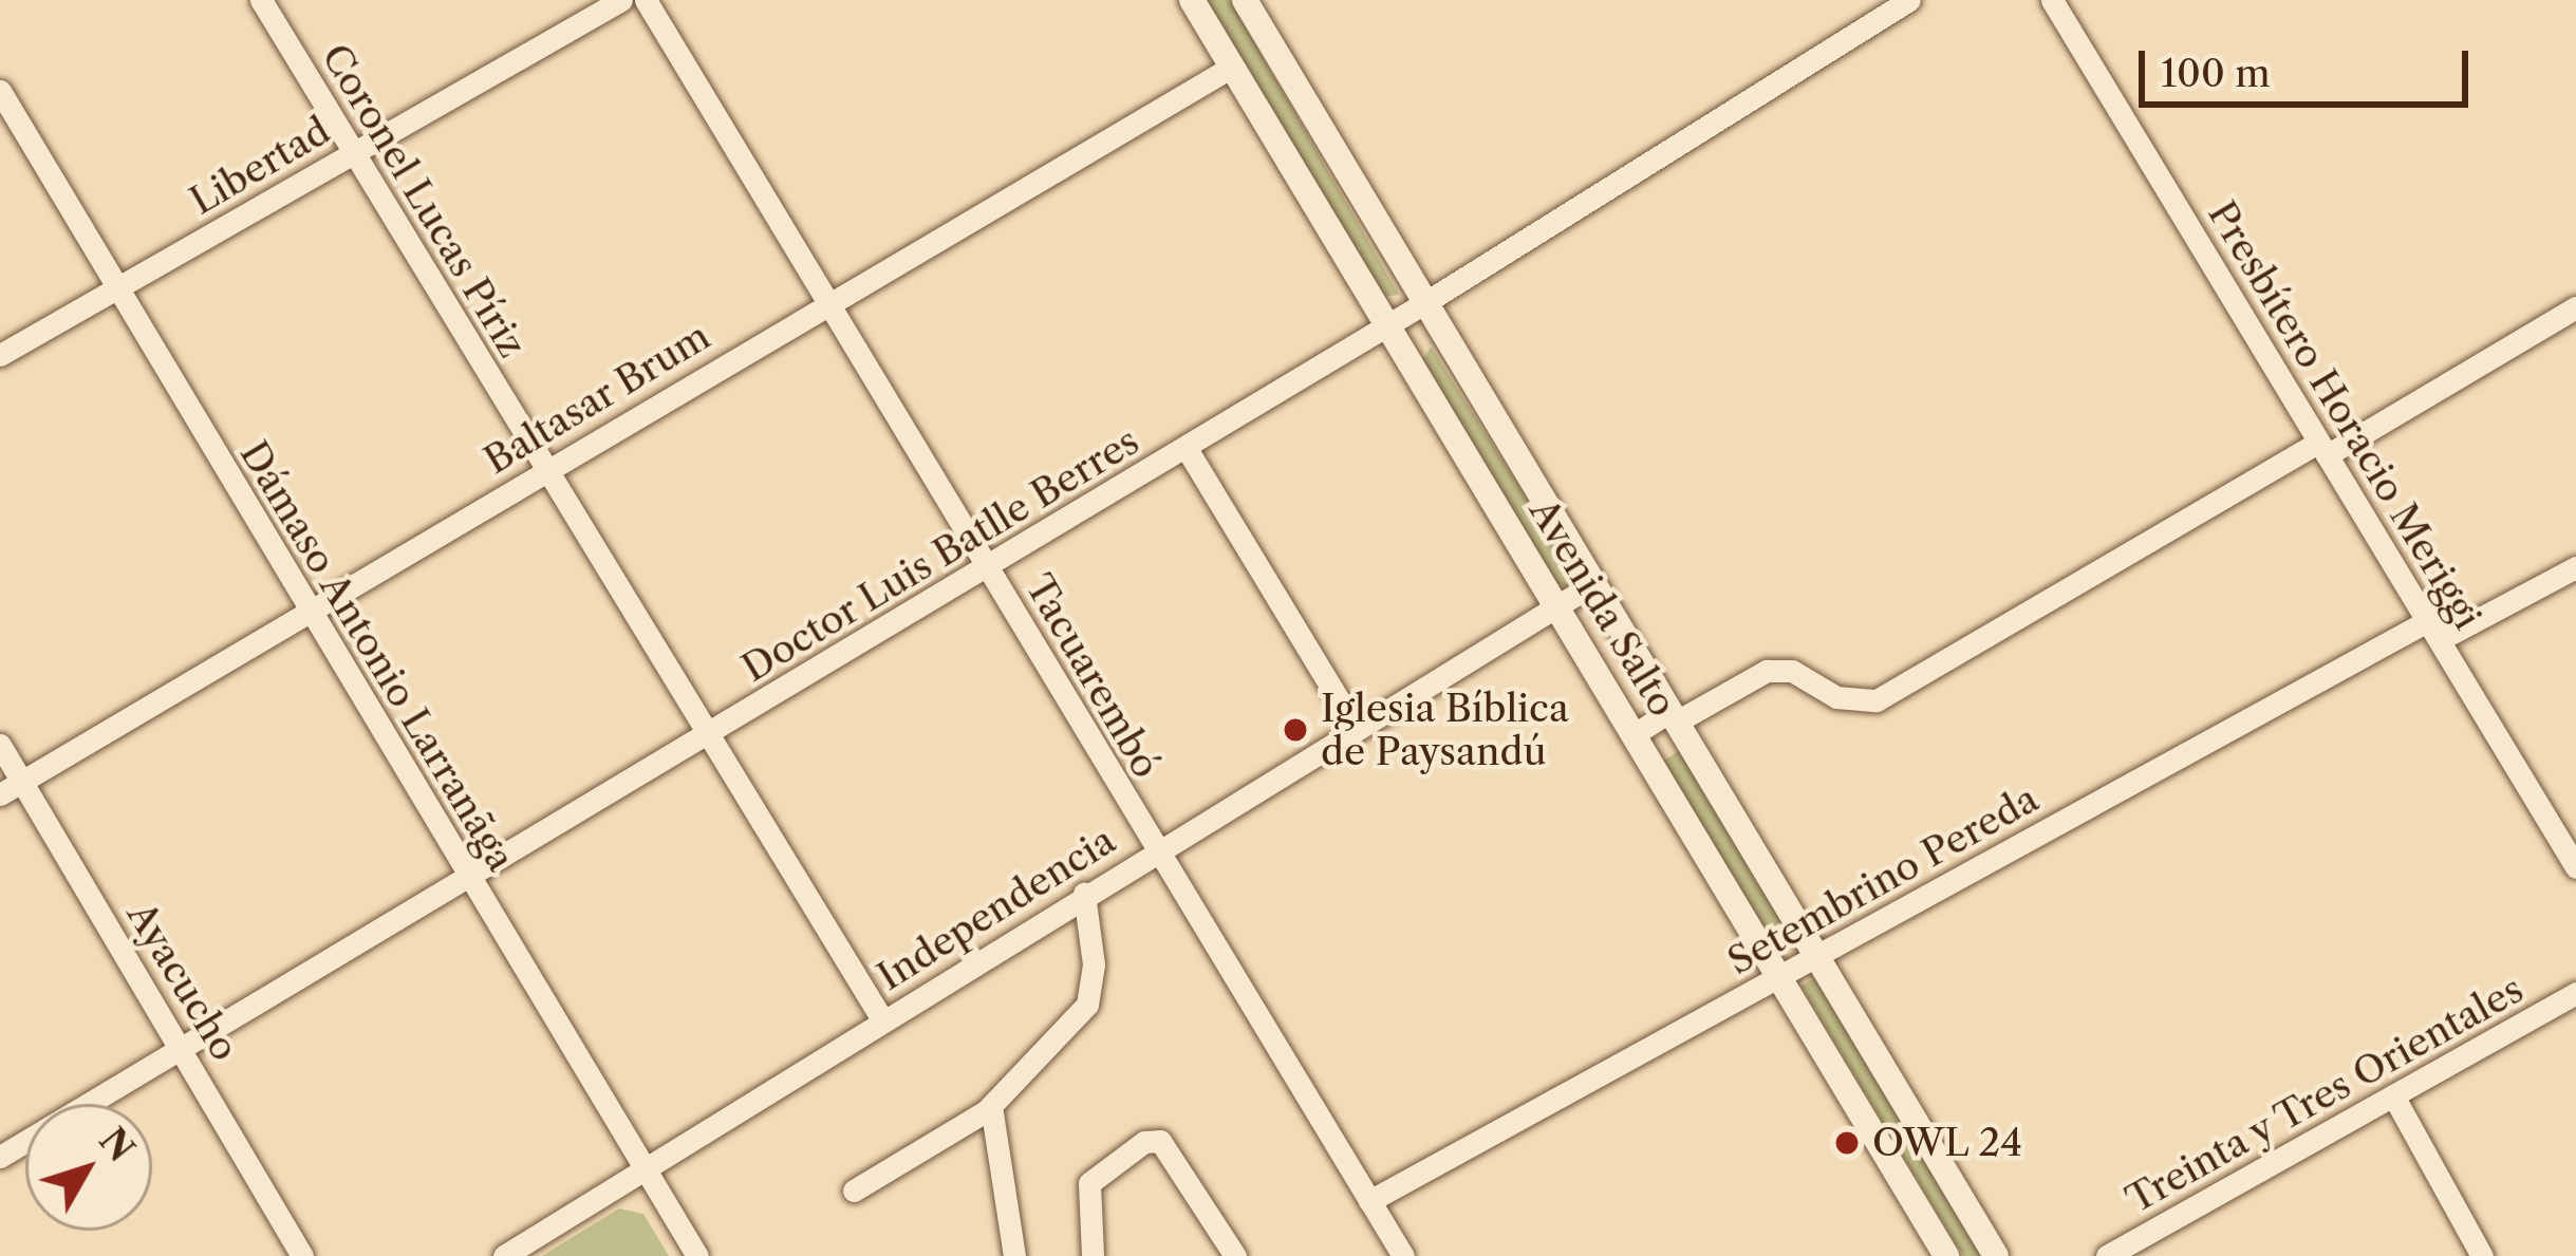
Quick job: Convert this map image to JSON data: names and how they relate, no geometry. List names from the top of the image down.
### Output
{
  "streets": {
    "street": [
      "Libertad",
      "Coronel Lucas Píriz",
      "Baltasar Brum",
      "Presbítero Horacio Meriggi",
      "Doctor Luis Batlle Berres",
      "Avenida Salto",
      "Dámaso Antonio Larranãga",
      "Tacuarembó",
      "Setembrino Pereda",
      "Independencia",
      "Ayacucho",
      "Treinta y Tres Orientales"
    ]
  },
  "crossings": [
    ["Libertad", "Coronel Lucas Píriz"],
    ["Libertad", "Dámaso Antonio Larranãga"],
    ["Coronel Lucas Píriz", "Baltasar Brum"],
    ["Coronel Lucas Píriz", "Doctor Luis Batlle Berres"],
    ["Coronel Lucas Píriz", "Independencia"],
    ["Baltasar Brum", "Avenida Salto"],
    ["Baltasar Brum", "Dámaso Antonio Larranãga"],
    ["Baltasar Brum", "Tacuarembó"],
    ["Baltasar Brum", "Ayacucho"],
    ["Presbítero Horacio Meriggi", "Setembrino Pereda"],
    ["Doctor Luis Batlle Berres", "Avenida Salto"],
    ["Doctor Luis Batlle Berres", "Dámaso Antonio Larranãga"],
    ["Doctor Luis Batlle Berres", "Tacuarembó"],
    ["Doctor Luis Batlle Berres", "Ayacucho"],
    ["Avenida Salto", "Setembrino Pereda"],
    ["Avenida Salto", "Independencia"],
    ["Dámaso Antonio Larranãga", "Independencia"],
    ["Tacuarembó", "Setembrino Pereda"],
    ["Tacuarembó", "Independencia"]
  ],
  "places": ["Iglesia Bíblica de Paysandú", "OWL 24"],
  "scale_bar": "100 m",
  "north": "top right"
}
